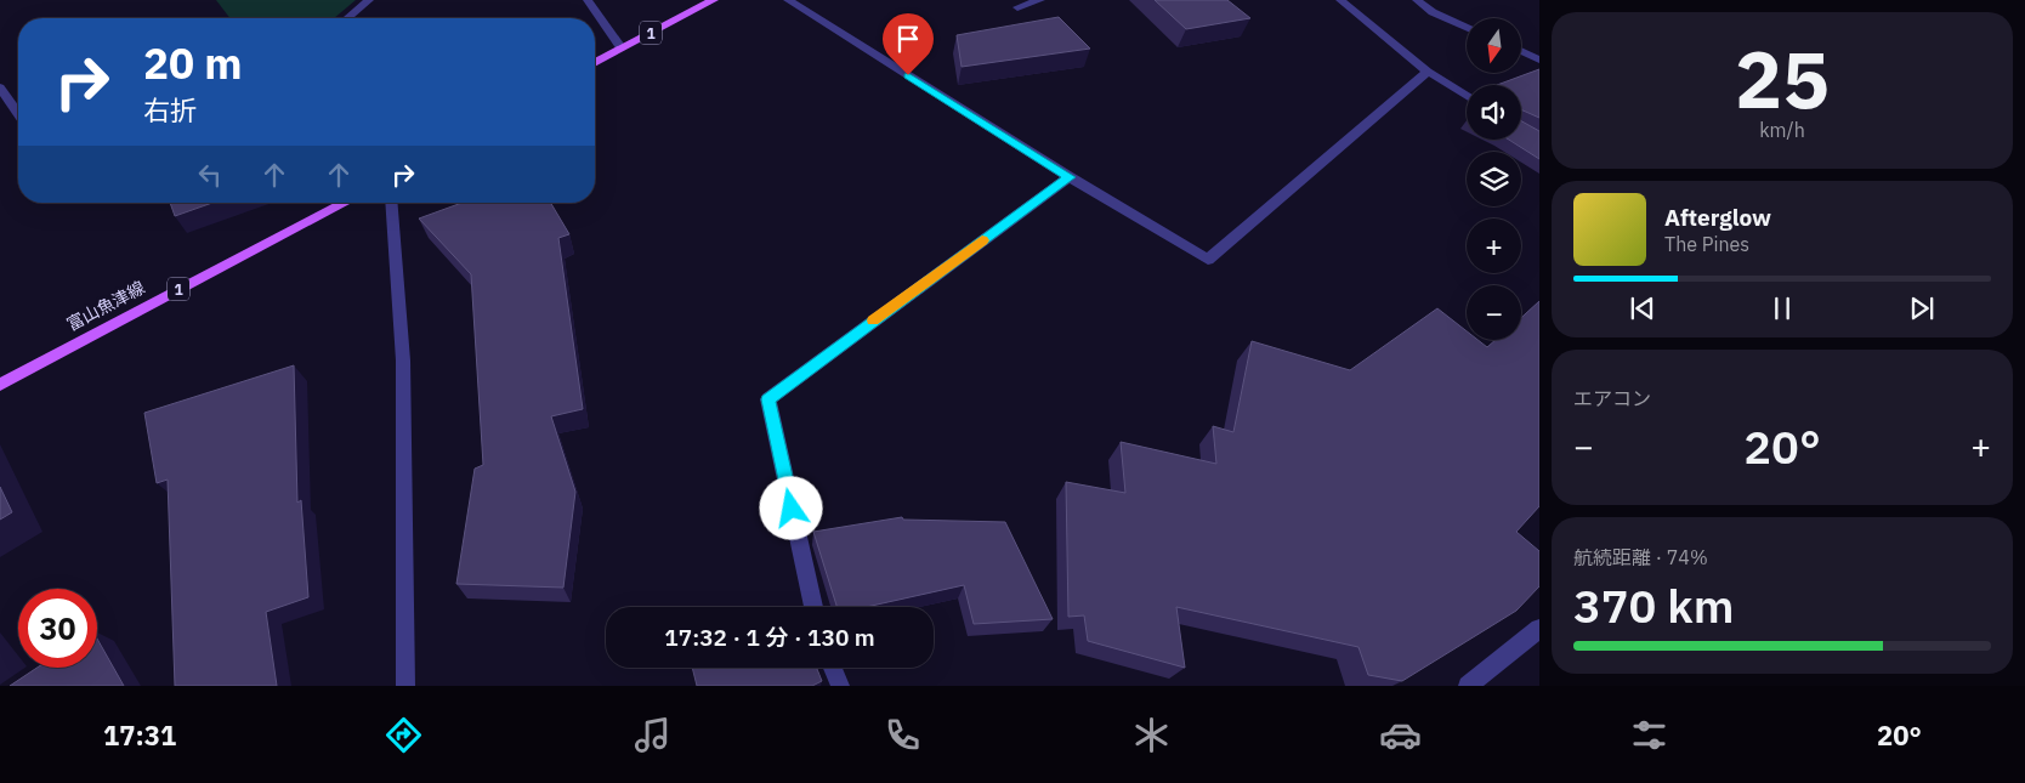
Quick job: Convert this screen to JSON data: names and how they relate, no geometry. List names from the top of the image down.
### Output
{
  "streets": {
    "main road": ["1", "富山魚津線"]
  },
  "north": "bottom",
  "page": {
    "tile": [
      ["25", "km/h"],
      "エアコン",
      ["航続距離 · 74%", "370 km"]
    ],
    "map_buttons": ["+", "−"],
    "turn": ["20 m", "右折"],
    "song": ["Afterglow", "The Pines"],
    "heat": ["−", "20°", "+"],
    "limit": "30",
    "trip": "17:32 · 1 分 · 130 m",
    "tabs": ["17:31", "20°"]
  }
}
